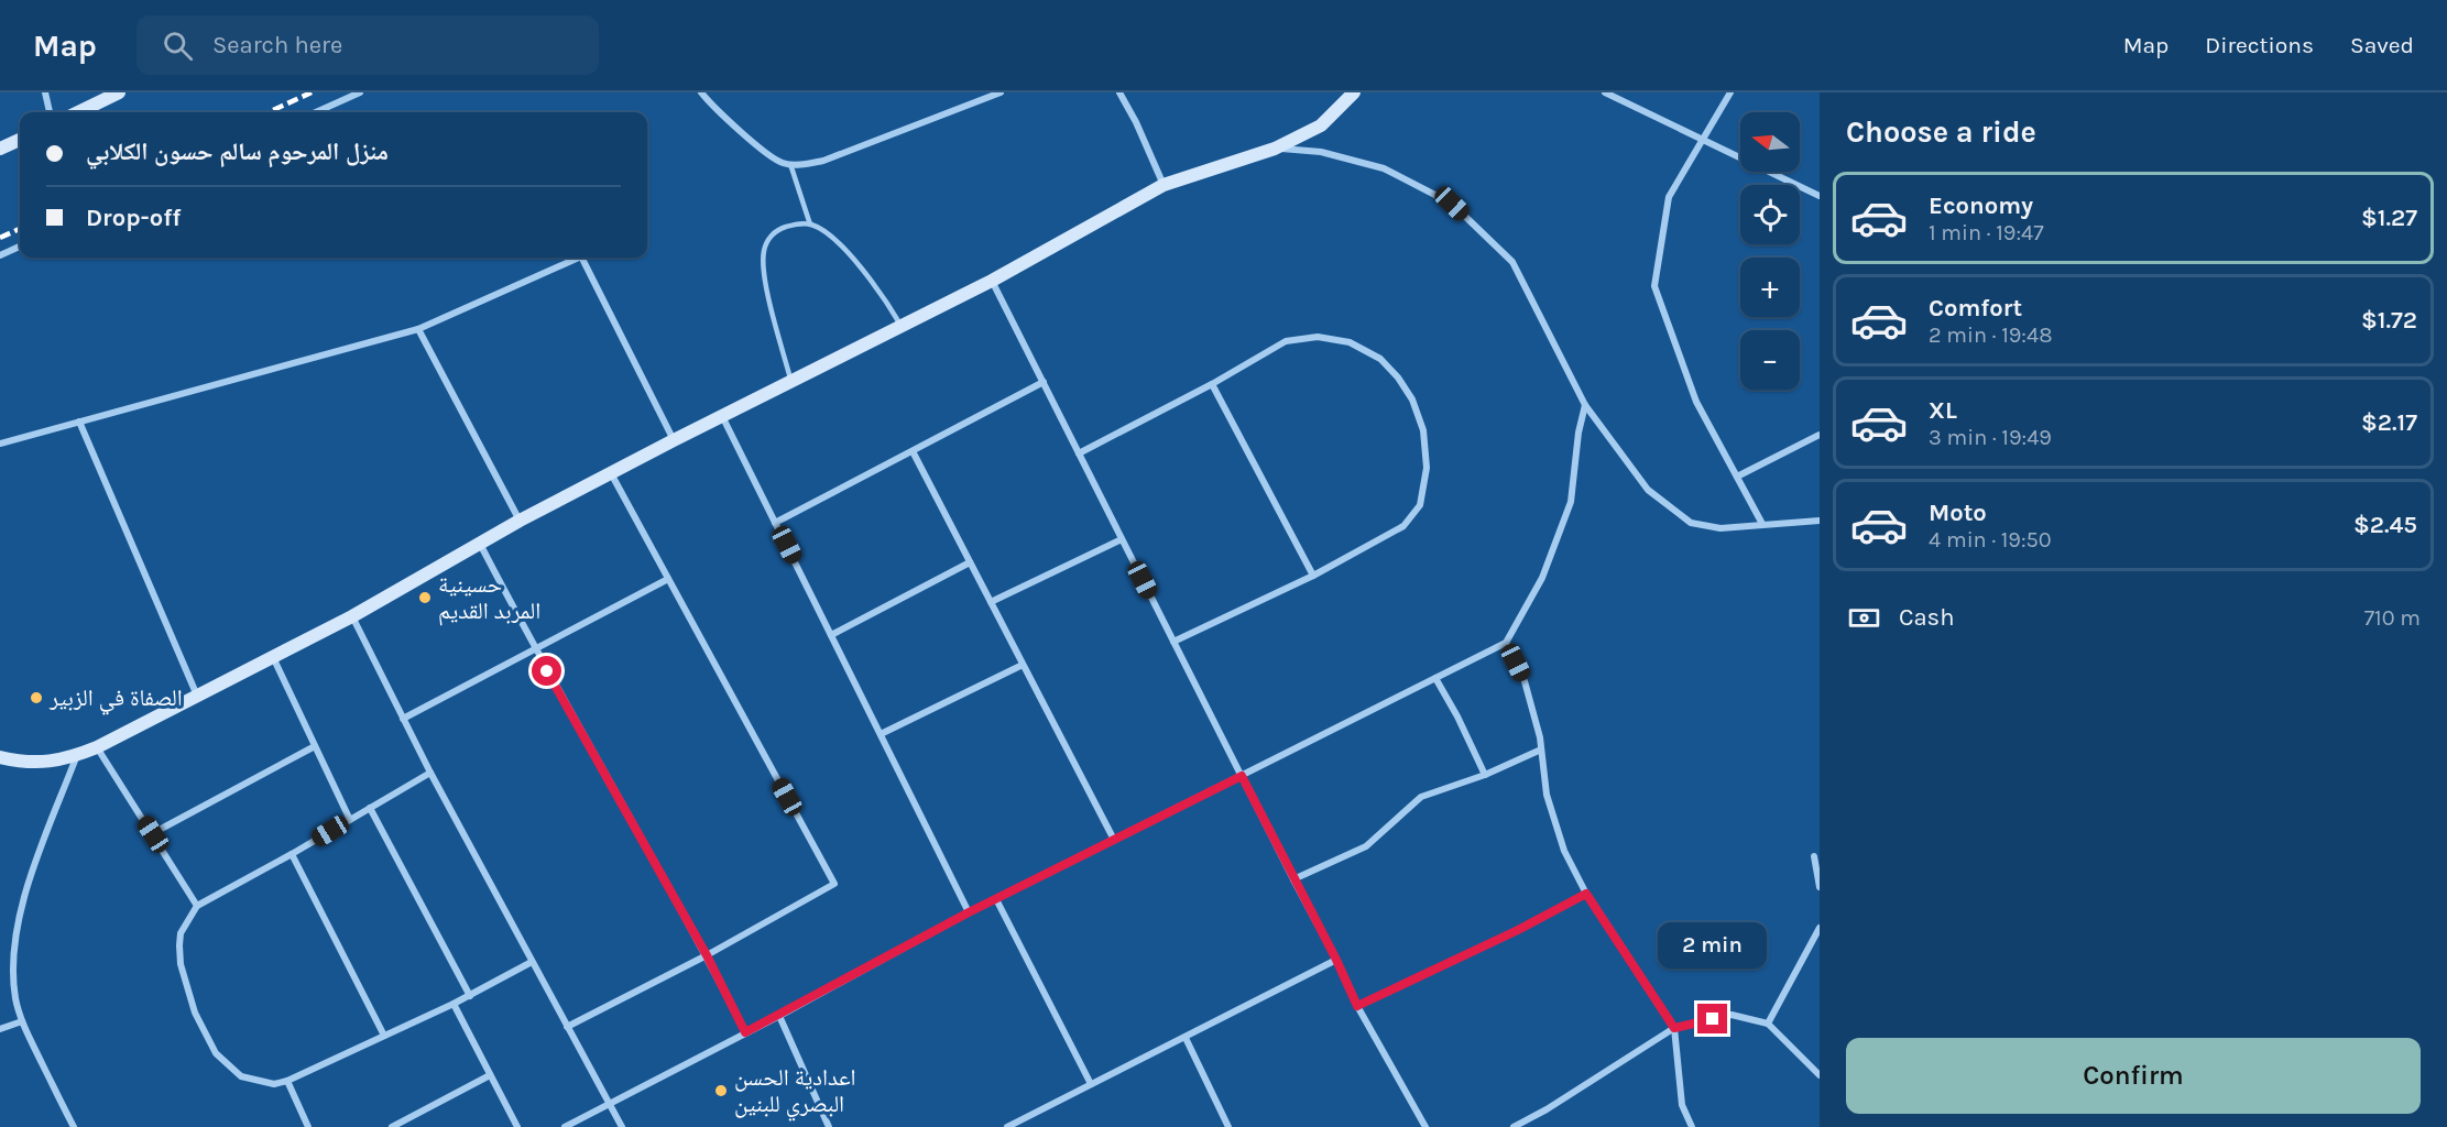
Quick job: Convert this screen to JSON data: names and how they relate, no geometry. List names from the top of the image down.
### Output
{
  "places": ["حسينية المربد القديم", "الصفاة في الزبير", "اعدادية الحسن البصري للبنين"],
  "north": "left",
  "page": {
    "header": "Map",
    "search": "Search here",
    "nav": ["Map", "Directions", "Saved"],
    "heading": "Choose a ride",
    "map_buttons": ["+", "−"],
    "banner": ["منزل المرحوم سالم حسون الكلابي", "Drop-off"],
    "list": [
      {
        "name": "Economy",
        "note": "1 min · 19:47",
        "value": "$1.27"
      },
      {
        "name": "Comfort",
        "note": "2 min · 19:48",
        "value": "$1.72"
      },
      {
        "name": "XL",
        "note": "3 min · 19:49",
        "value": "$2.17"
      },
      {
        "name": "Moto",
        "note": "4 min · 19:50",
        "value": "$2.45"
      }
    ],
    "pay": ["Cash", "710 m"],
    "bubble": "2 min",
    "buttons": "Confirm"
  }
}
